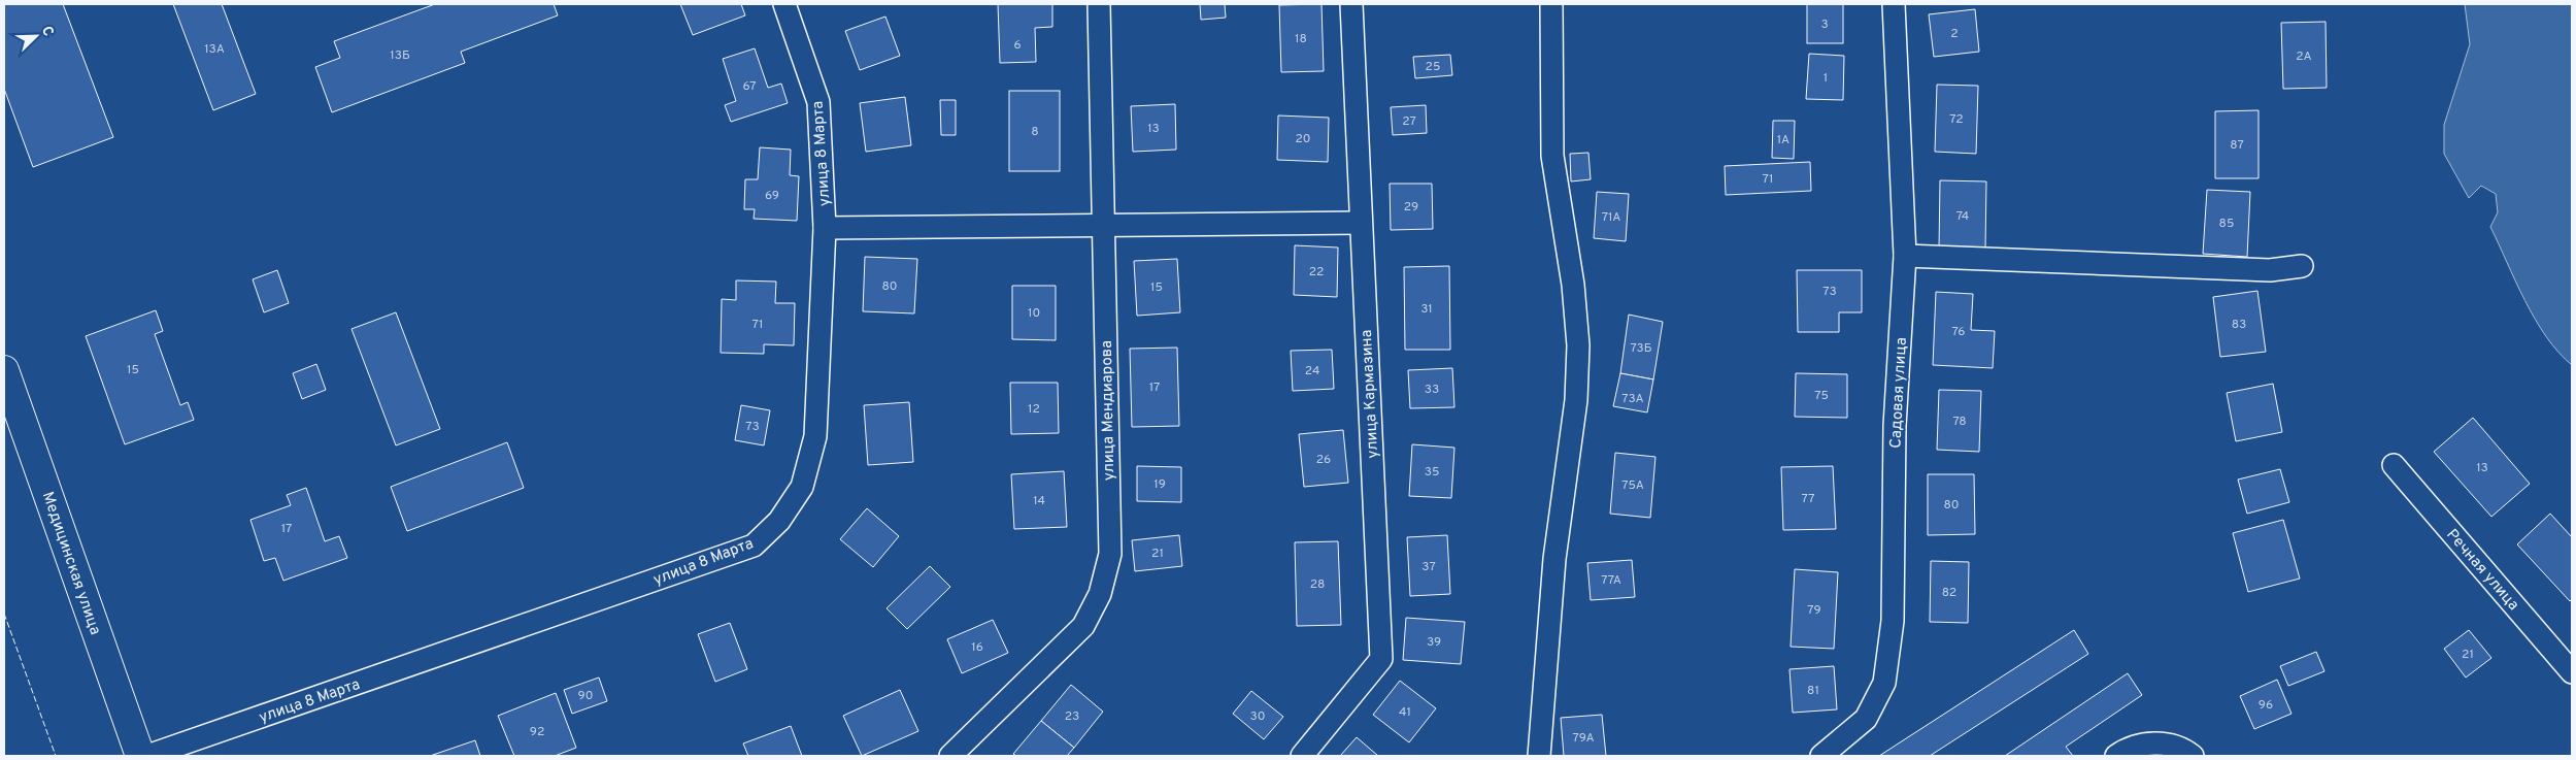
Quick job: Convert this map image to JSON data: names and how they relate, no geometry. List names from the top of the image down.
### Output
{
  "streets": {
    "main road": ["Медицинская улица"],
    "street": [
      "улица 8 Марта",
      "Садовая улица",
      "улица Кармазина",
      "улица Мендиарова",
      "Речная улица"
    ]
  },
  "house_numbers": [
    "3",
    "2",
    "18",
    "6",
    "13А",
    "13Б",
    "2А",
    "25",
    "1",
    "67",
    "72",
    "27",
    "13",
    "8",
    "20",
    "1А",
    "87",
    "71",
    "69",
    "29",
    "74",
    "71А",
    "85",
    "22",
    "80",
    "15",
    "73",
    "31",
    "10",
    "71",
    "83",
    "76",
    "73Б",
    "15",
    "24",
    "17",
    "33",
    "75",
    "73А",
    "12",
    "78",
    "73",
    "26",
    "13",
    "35",
    "19",
    "75А",
    "77",
    "14",
    "80",
    "17",
    "21",
    "37",
    "77А",
    "28",
    "82",
    "79",
    "39",
    "16",
    "21",
    "81",
    "90",
    "96",
    "41",
    "23",
    "30",
    "92",
    "79А"
  ],
  "north": "top right"
}
